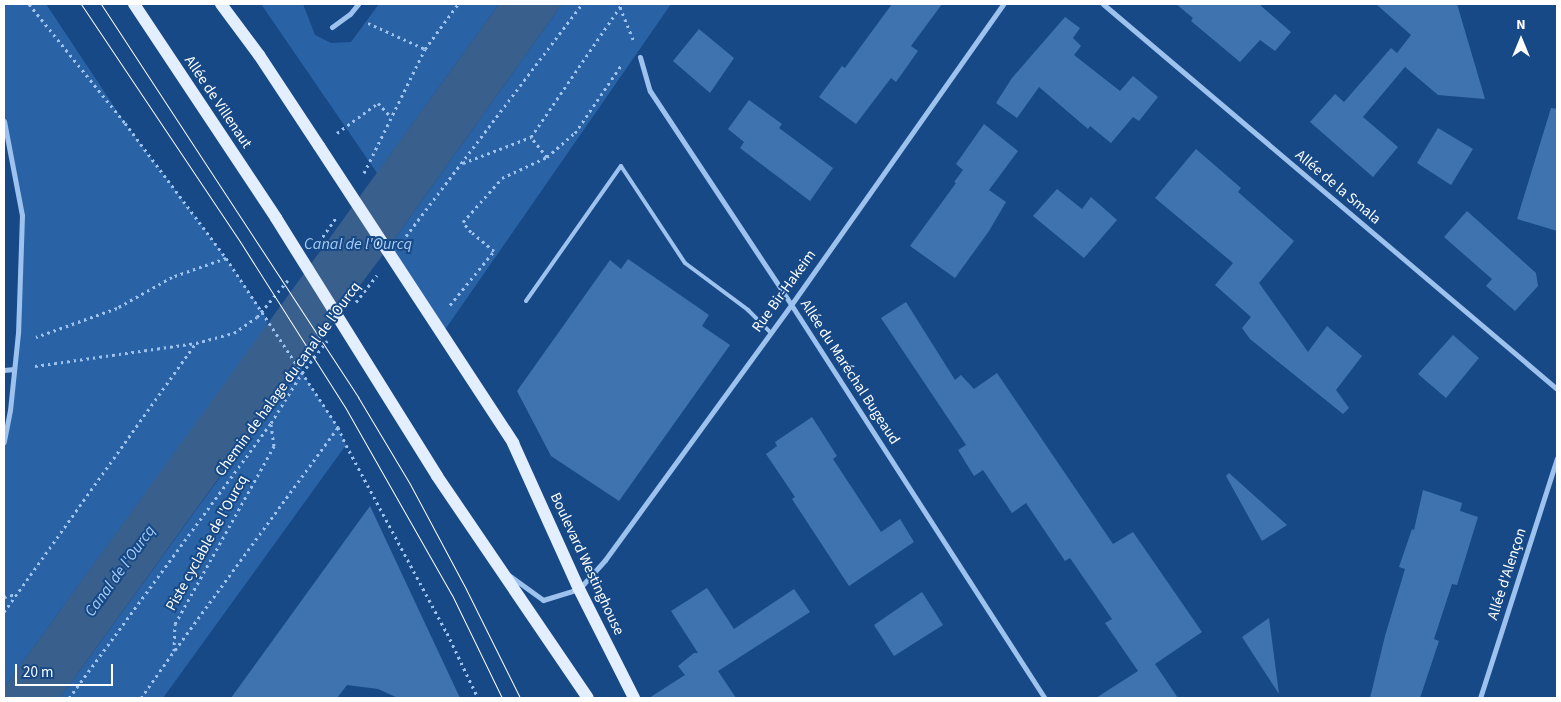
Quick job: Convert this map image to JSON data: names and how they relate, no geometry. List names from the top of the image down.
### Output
{
  "streets": {
    "main road": ["Allée de Villenaut", "Boulevard Westinghouse"],
    "street": [
      "Allée de la Smala",
      "Rue Bir-Hakeim",
      "Allée du Maréchal Bugeaud",
      "Allée d'Alençon"
    ],
    "path": ["Chemin de halage du canal de l'Ourcq", "Piste cyclable de l'Ourcq"]
  },
  "crossings": [
    ["Rue Bir-Hakeim", "Allée du Maréchal Bugeaud"],
    ["Rue Bir-Hakeim", "Boulevard Westinghouse"],
    ["Chemin de halage du canal de l'Ourcq", "Piste cyclable de l'Ourcq"]
  ],
  "water": ["Canal de l'Ourcq"],
  "scale_bar": "20 m",
  "north": "top"
}
